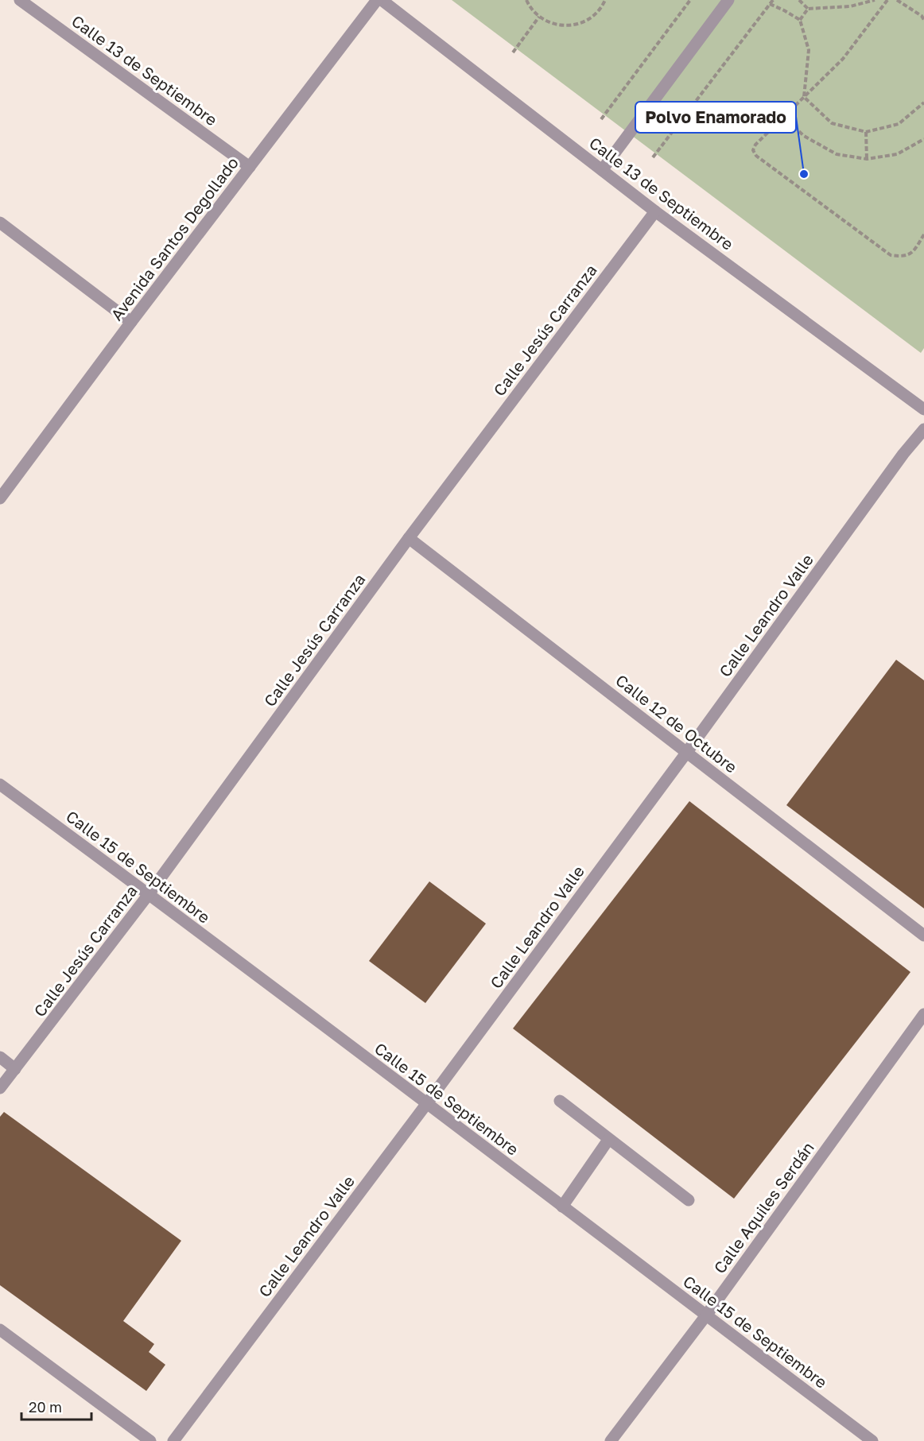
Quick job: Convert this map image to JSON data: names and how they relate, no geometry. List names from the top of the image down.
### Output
{
  "streets": {
    "street": [
      "Calle 13 de Septiembre",
      "Avenida Santos Degollado",
      "Calle Jesús Carranza",
      "Calle Leandro Valle",
      "Calle 12 de Octubre",
      "Calle 15 de Septiembre",
      "Calle Aquiles Serdán"
    ]
  },
  "crossings": [
    ["Calle 13 de Septiembre", "Avenida Santos Degollado"],
    ["Calle 13 de Septiembre", "Calle Jesús Carranza"],
    ["Calle Jesús Carranza", "Calle 12 de Octubre"],
    ["Calle Jesús Carranza", "Calle 15 de Septiembre"],
    ["Calle Leandro Valle", "Calle 12 de Octubre"],
    ["Calle Leandro Valle", "Calle 15 de Septiembre"],
    ["Calle 15 de Septiembre", "Calle Aquiles Serdán"]
  ],
  "places": ["Polvo Enamorado"],
  "scale_bar": "20 m"
}
